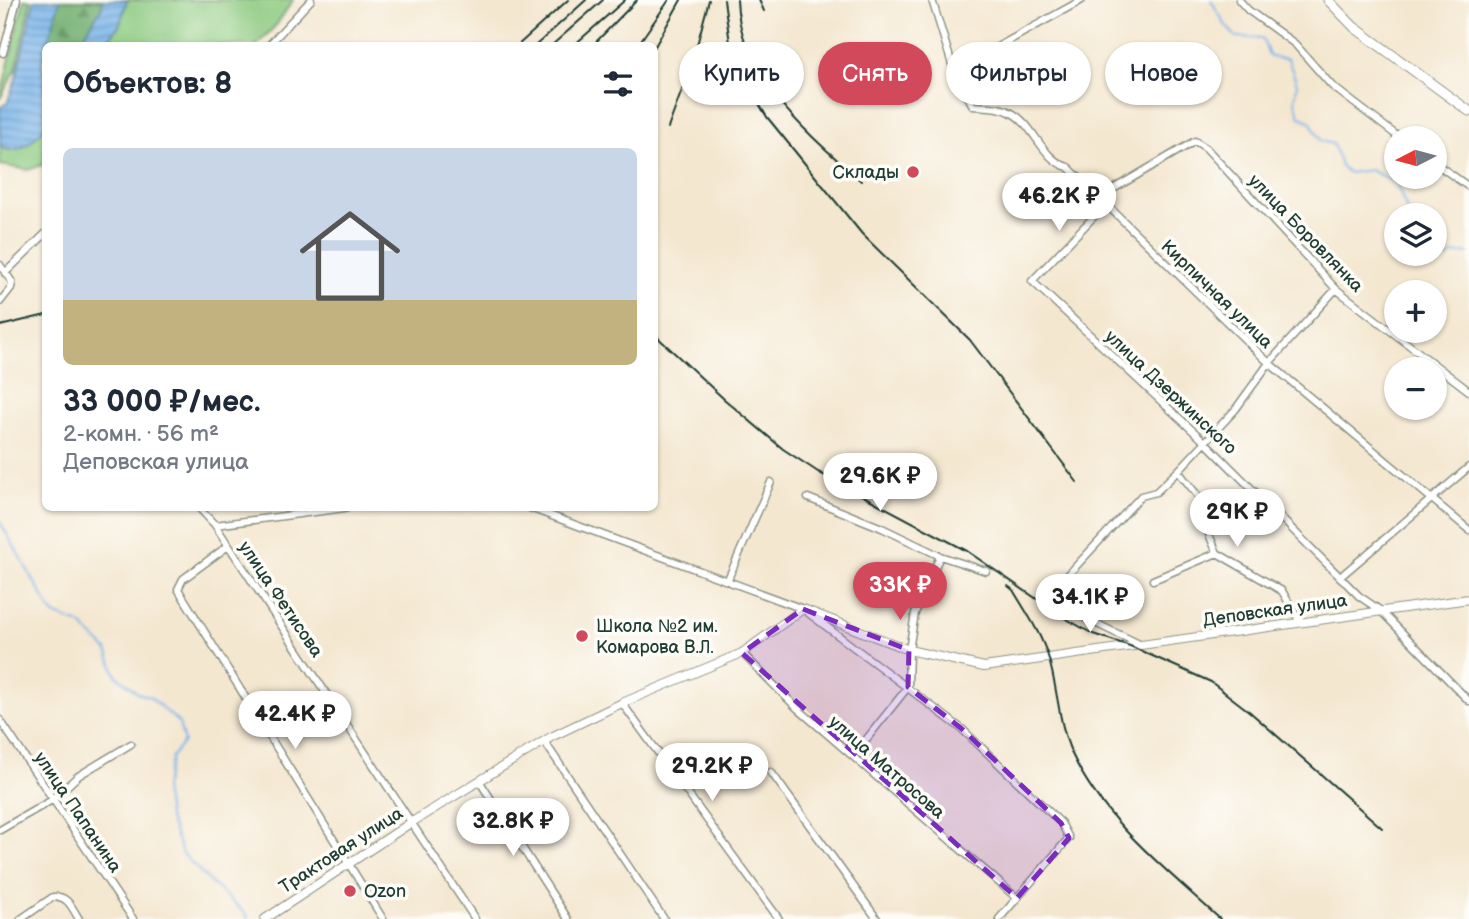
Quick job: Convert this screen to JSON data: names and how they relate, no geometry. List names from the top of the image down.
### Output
{
  "streets": {
    "street": [
      "улица Боровлянка",
      "Кирпичная улица",
      "улица Дзержинского",
      "улица Фетисова",
      "Деповская улица",
      "улица Матросова",
      "улица Папанина",
      "Трактовая улица"
    ]
  },
  "crossings": [
    ["улица Боровлянка", "Кирпичная улица"],
    ["Кирпичная улица", "улица Дзержинского"],
    ["улица Дзержинского", "Деповская улица"],
    ["улица Фетисова", "Трактовая улица"],
    ["Деповская улица", "улица Матросова"],
    ["Деповская улица", "Трактовая улица"],
    ["улица Матросова", "Трактовая улица"]
  ],
  "places": ["Склады", "Школа №2 им. Комарова В.Л.", "Ozon"],
  "north": "left",
  "page": {
    "chip": [
      "Купить",
      "Снять",
      "Фильтры",
      "Новое"
    ],
    "heading": "Объектов: 8",
    "map_buttons": ["+", "−"],
    "list": [
      {
        "name": "33 000 ₽/мес.",
        "note": "2-комн. · 56 m² · Деповская улица"
      }
    ],
    "price": [
      "46.2K ₽",
      "29.6K ₽",
      "29K ₽",
      "33K ₽",
      "34.1K ₽",
      "42.4K ₽",
      "29.2K ₽",
      "32.8K ₽"
    ]
  }
}
